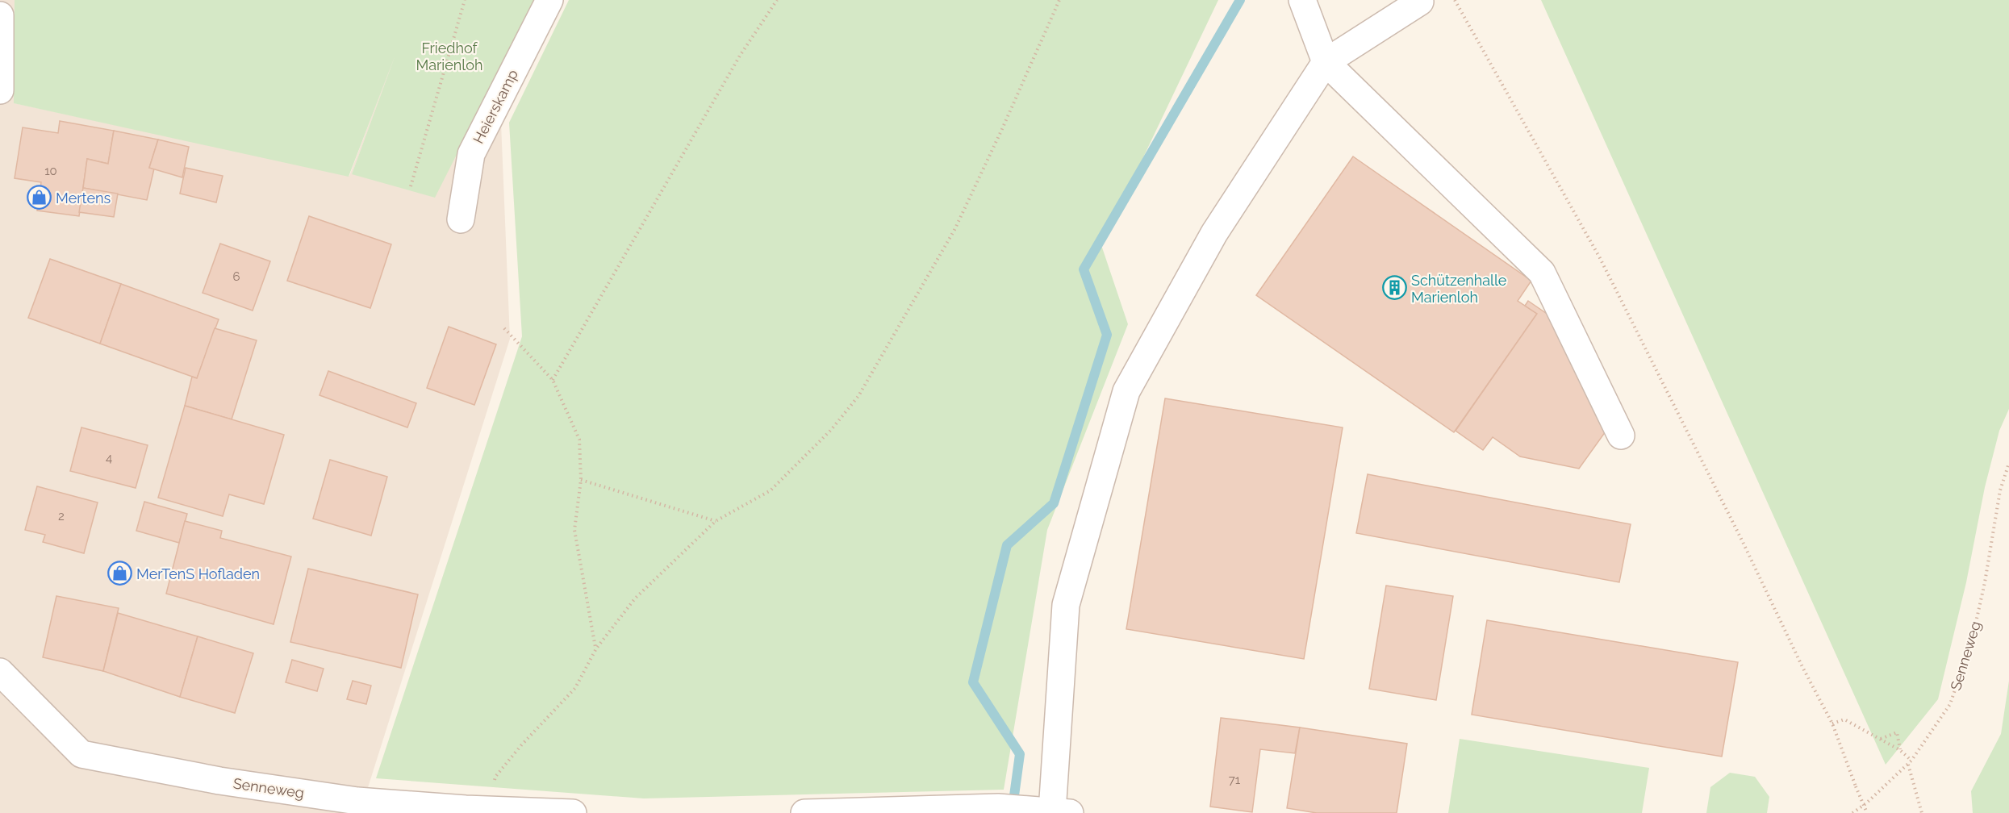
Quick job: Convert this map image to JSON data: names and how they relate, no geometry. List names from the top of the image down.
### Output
{
  "streets": {
    "street": ["Heierskamp", "Senneweg"]
  },
  "parks": ["Friedhof Marienloh"],
  "places": {
    "shop": ["Mertens", "MerTenS Hofladen"],
    "building": ["Schützenhalle Marienloh"]
  },
  "house_numbers": [
    "10",
    "6",
    "4",
    "2",
    "71"
  ]
}
